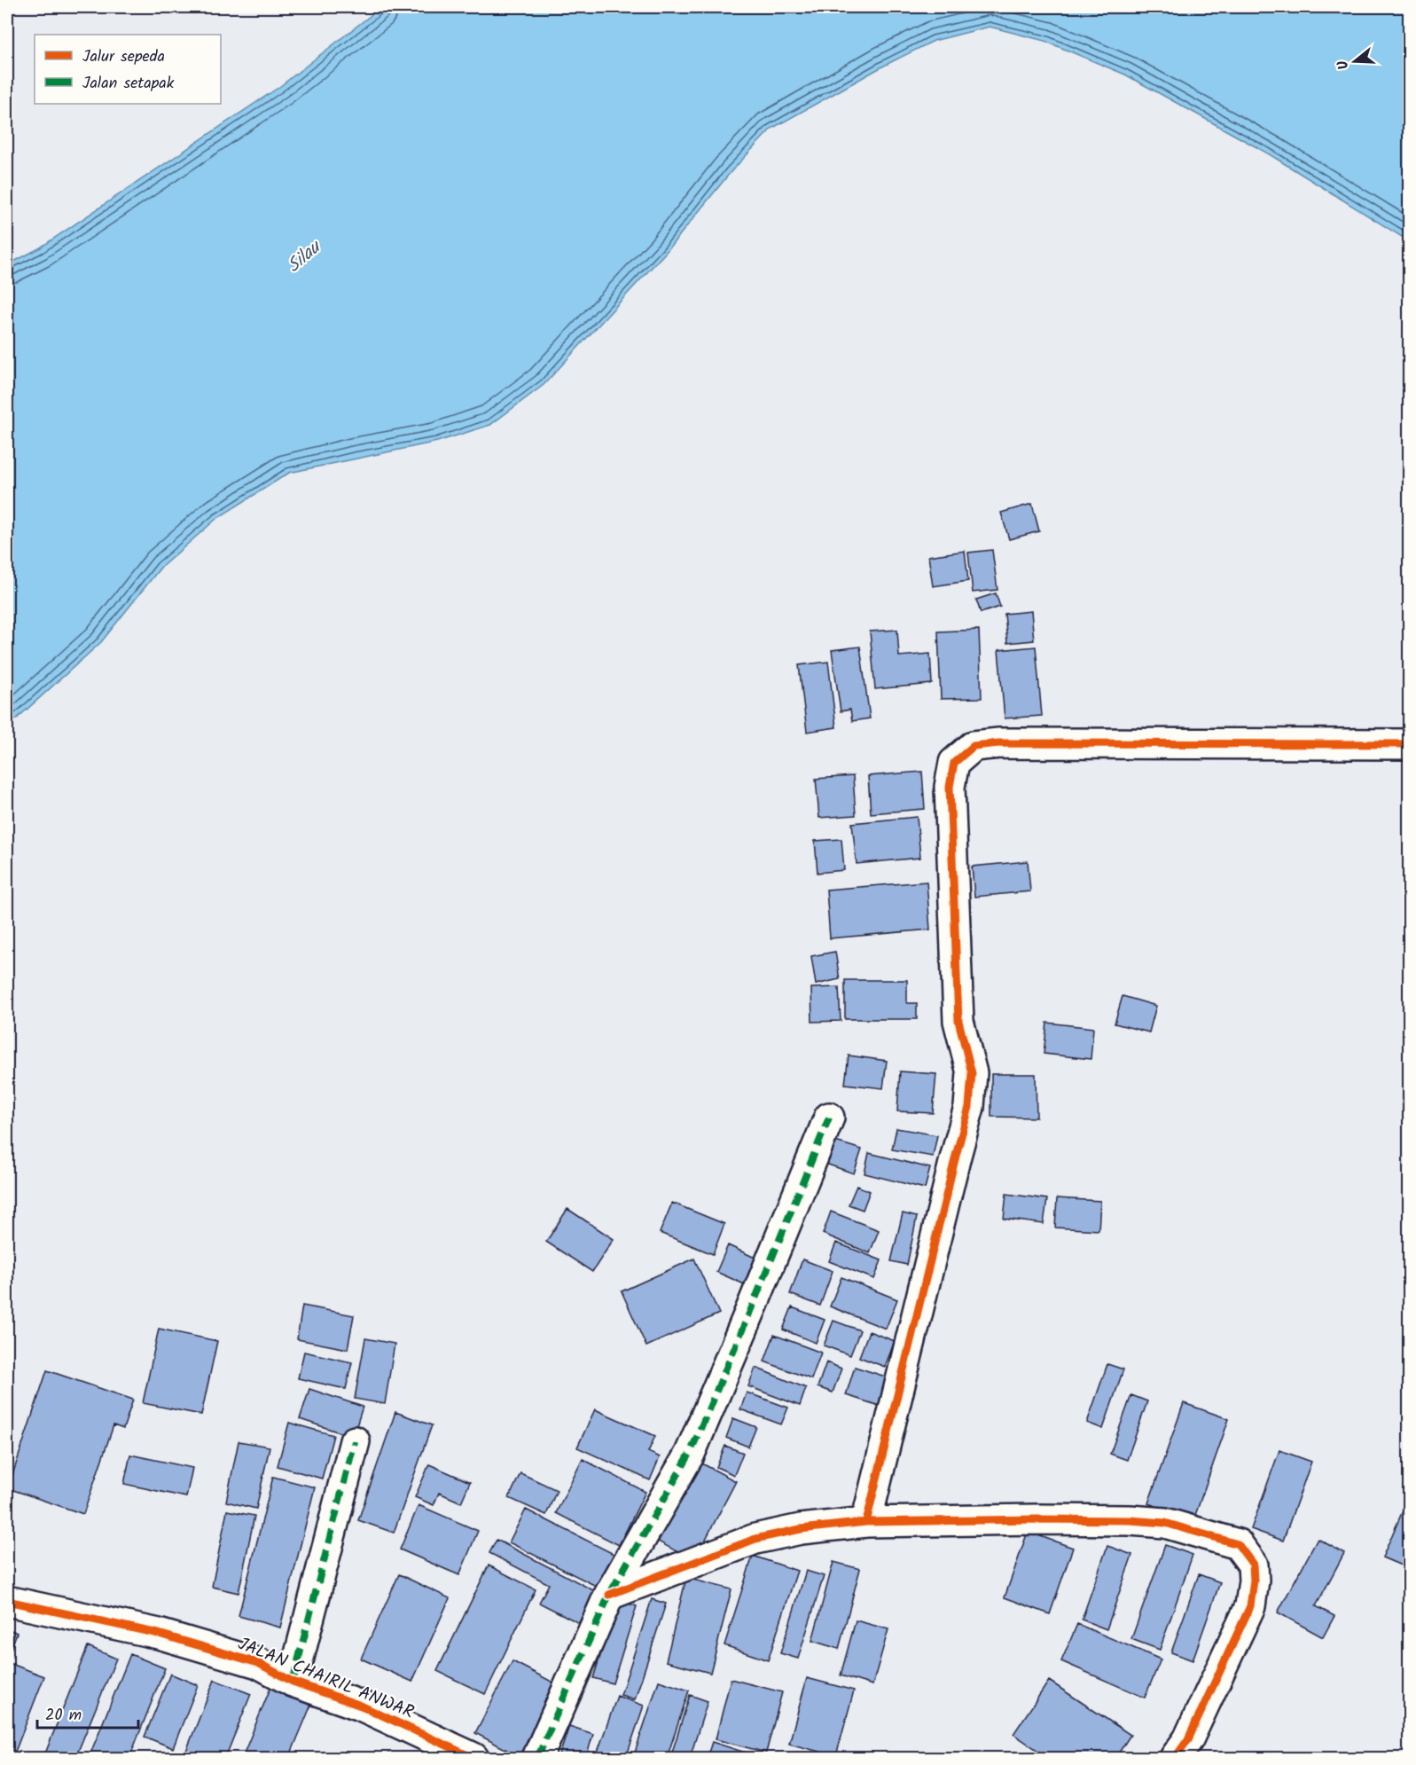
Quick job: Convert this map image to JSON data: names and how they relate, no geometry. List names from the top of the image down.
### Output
{
  "streets": {
    "street": ["JALAN CHAIRIL ANWAR"]
  },
  "water": ["Silau"],
  "legend": ["Jalur sepeda", "Jalan setapak"],
  "scale_bar": "20 m",
  "north": "left"
}
